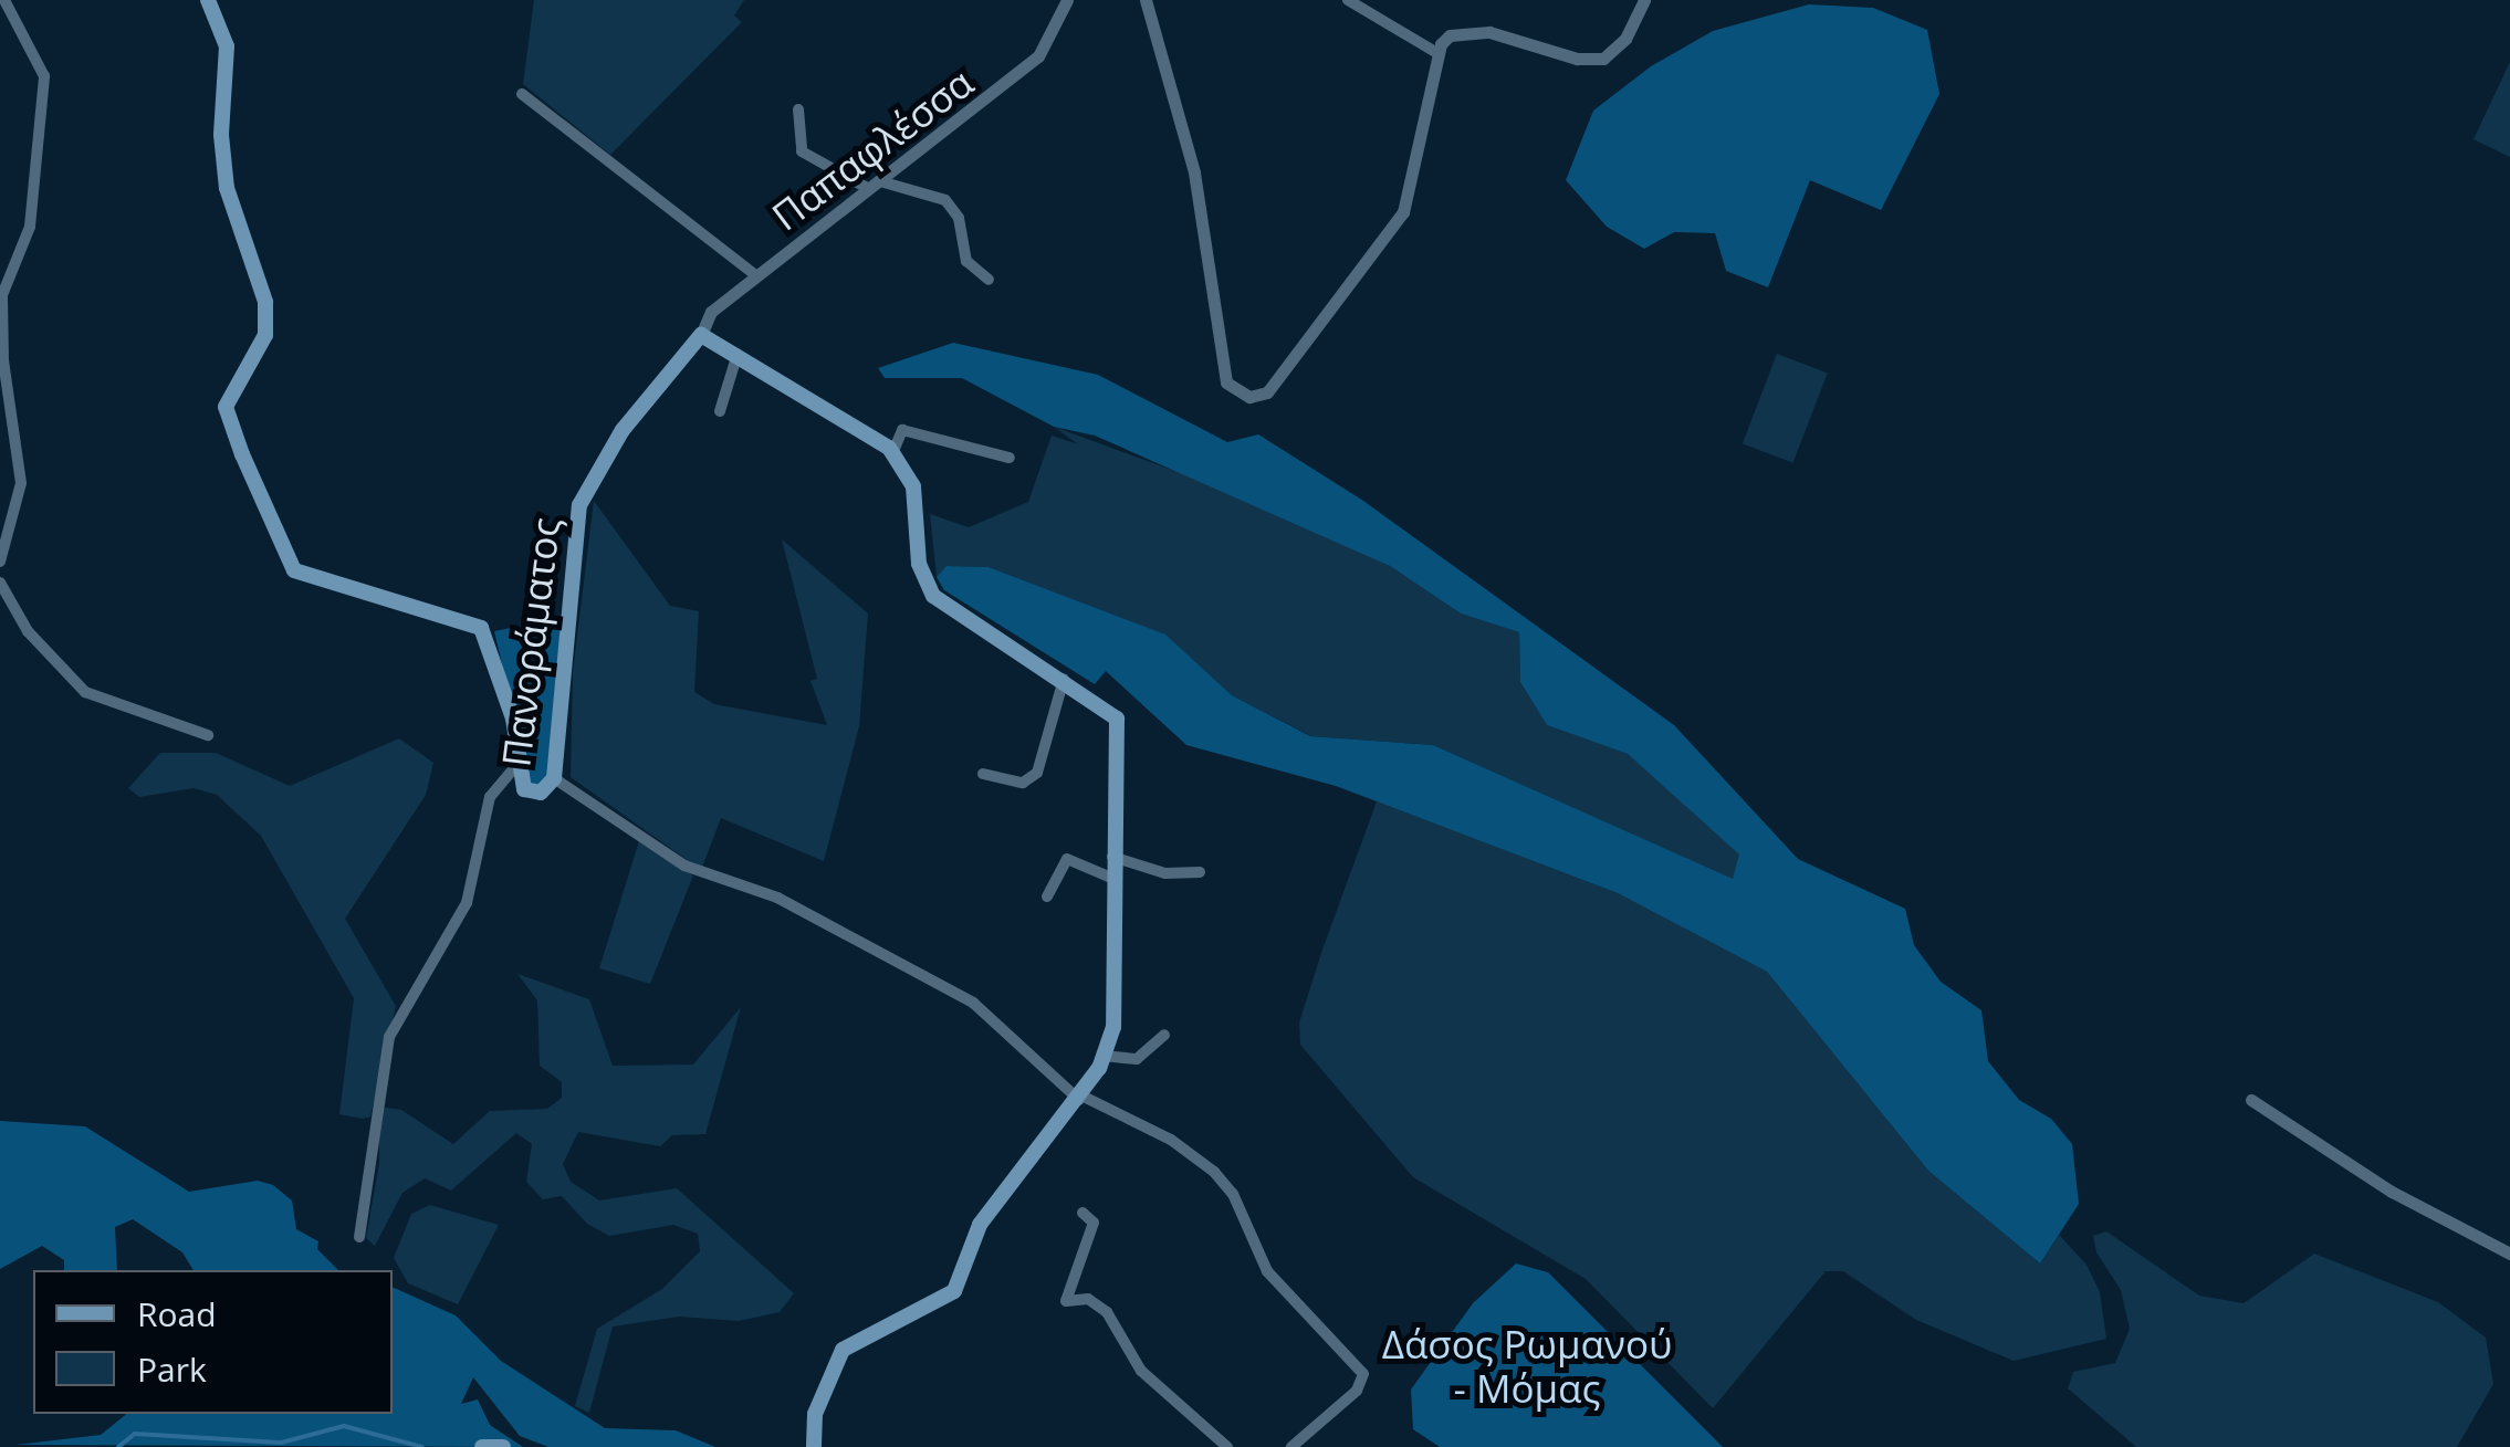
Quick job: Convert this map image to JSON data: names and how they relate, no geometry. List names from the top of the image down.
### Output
{
  "streets": {
    "main road": ["Πανοράματος"],
    "street": ["Παπαφλέσσα"]
  },
  "crossings": [
    ["Παπαφλέσσα", "Πανοράματος"]
  ],
  "parks": ["Δάσος Ρωμανού - Μόμας"],
  "legend": ["Road", "Park"]
}
